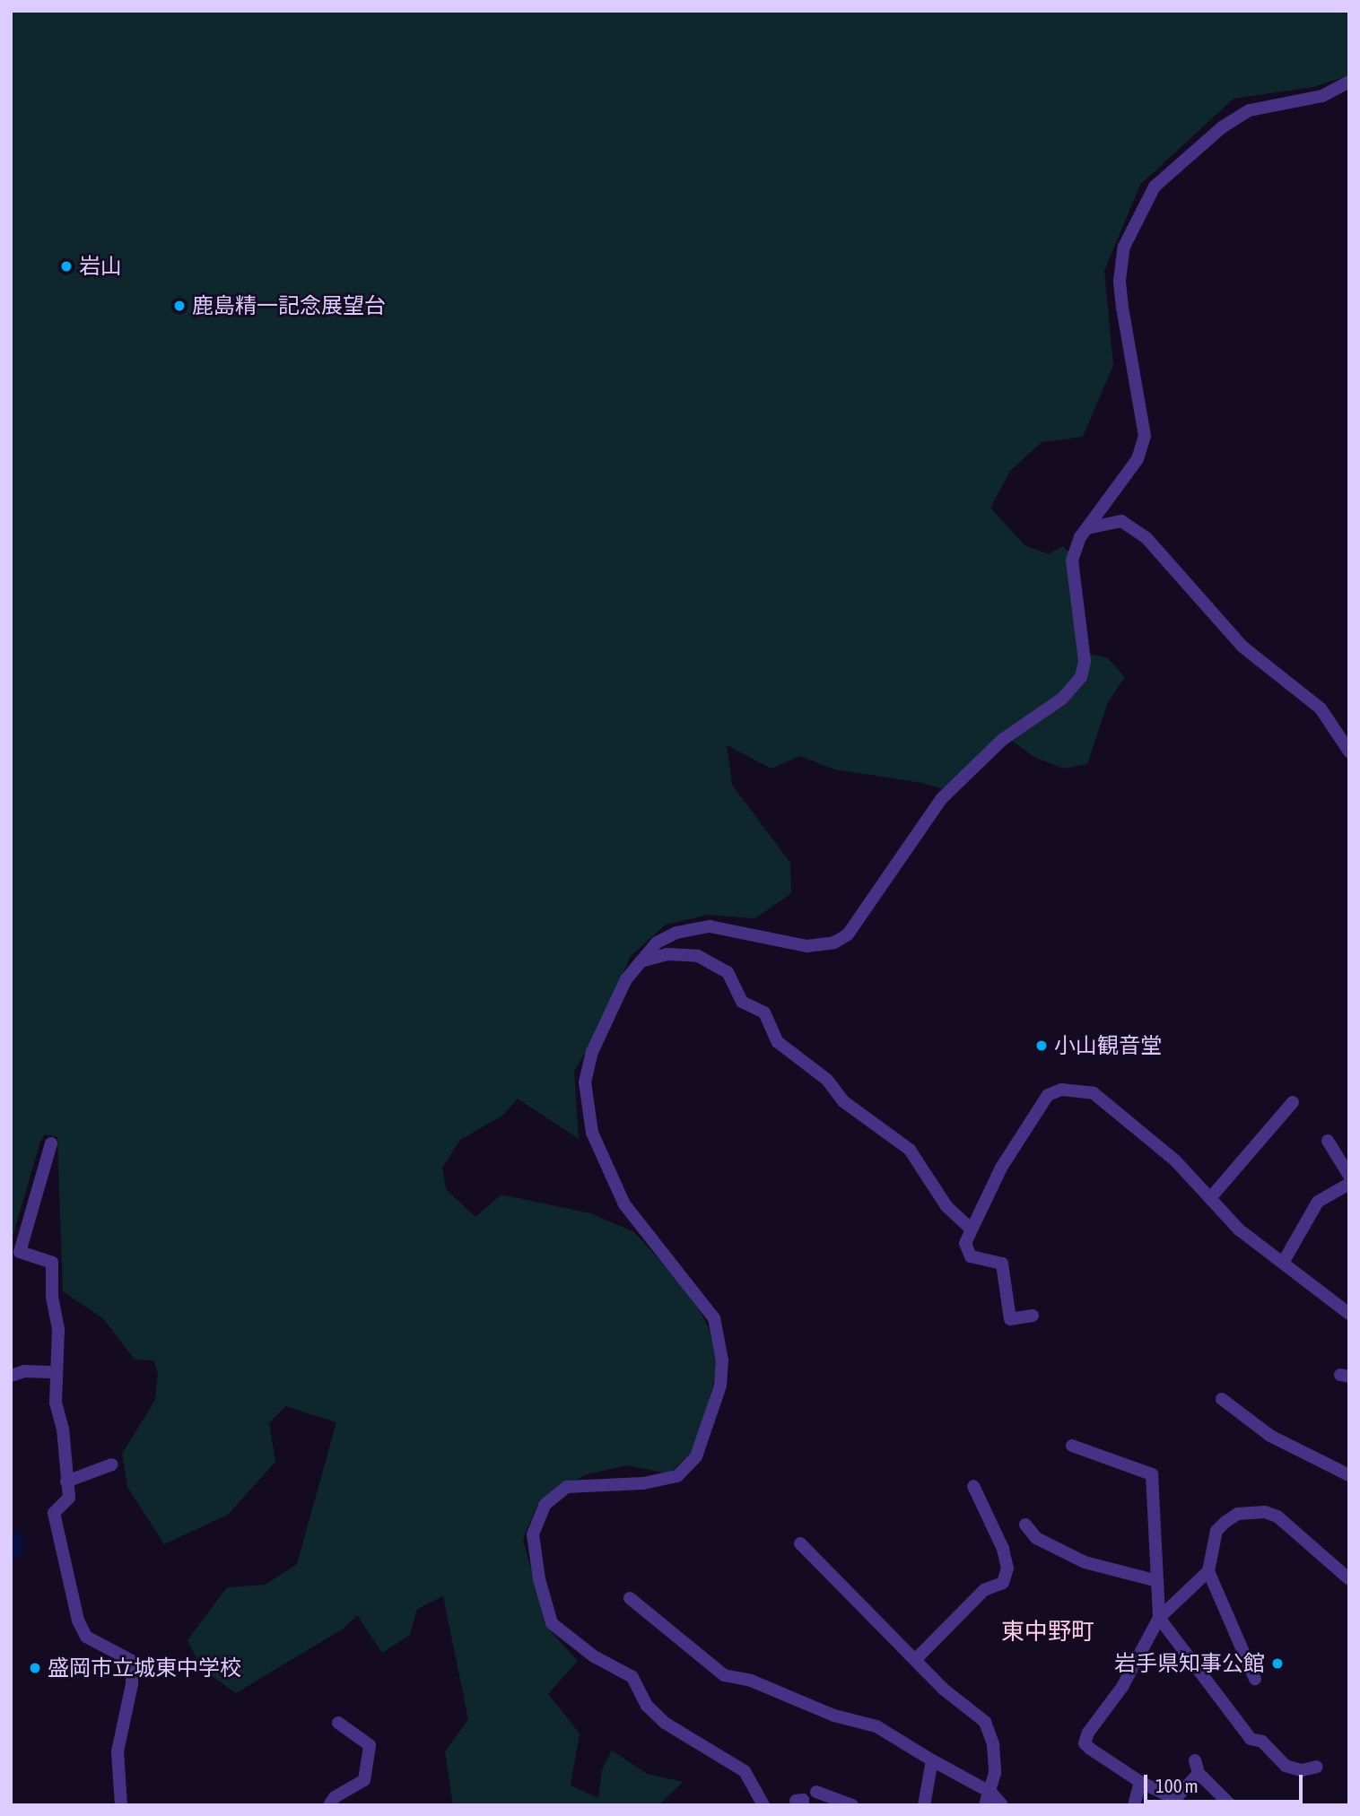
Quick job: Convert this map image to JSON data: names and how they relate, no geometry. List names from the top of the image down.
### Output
{
  "districts": ["東中野町"],
  "places": [
    "岩山",
    "鹿島精一記念展望台",
    "小山観音堂",
    "岩手県知事公館",
    "盛岡市立城東中学校"
  ],
  "scale_bar": "100 m"
}
